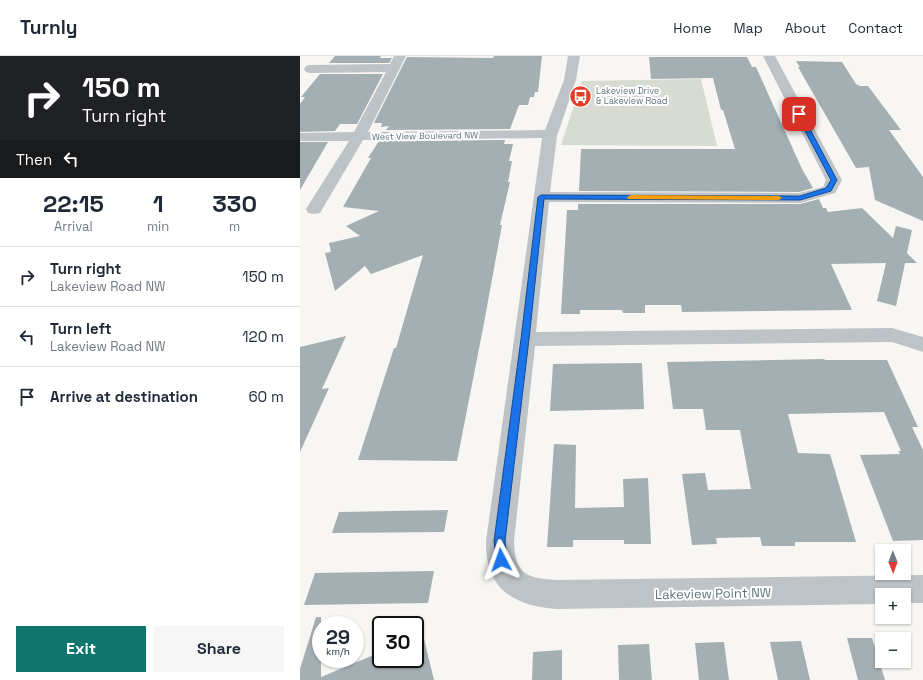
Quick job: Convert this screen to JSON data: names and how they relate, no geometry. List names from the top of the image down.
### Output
{
  "streets": {
    "street": ["West View Boulevard NW", "Lakeview Point NW"]
  },
  "places": {
    "bus stop": ["Lakeview Drive & Lakeview Road"]
  },
  "north": "bottom",
  "page": {
    "header": "Turnly",
    "nav": [
      "Home",
      "Map",
      "About",
      "Contact"
    ],
    "turn": ["150 m", "Turn right"],
    "then": "Then",
    "eta": [
      "22:15",
      "Arrival",
      "1",
      "min",
      "330",
      "m"
    ],
    "list": [
      {
        "name": "Turn right",
        "note": "Lakeview Road NW",
        "value": "150 m"
      },
      {
        "name": "Turn left",
        "note": "Lakeview Road NW",
        "value": "120 m"
      },
      {
        "name": "Arrive at destination",
        "value": "60 m"
      }
    ],
    "map_buttons": ["+", "−"],
    "speed": "29 km/h",
    "limit": "30",
    "buttons": ["Exit", "Share"]
  }
}
